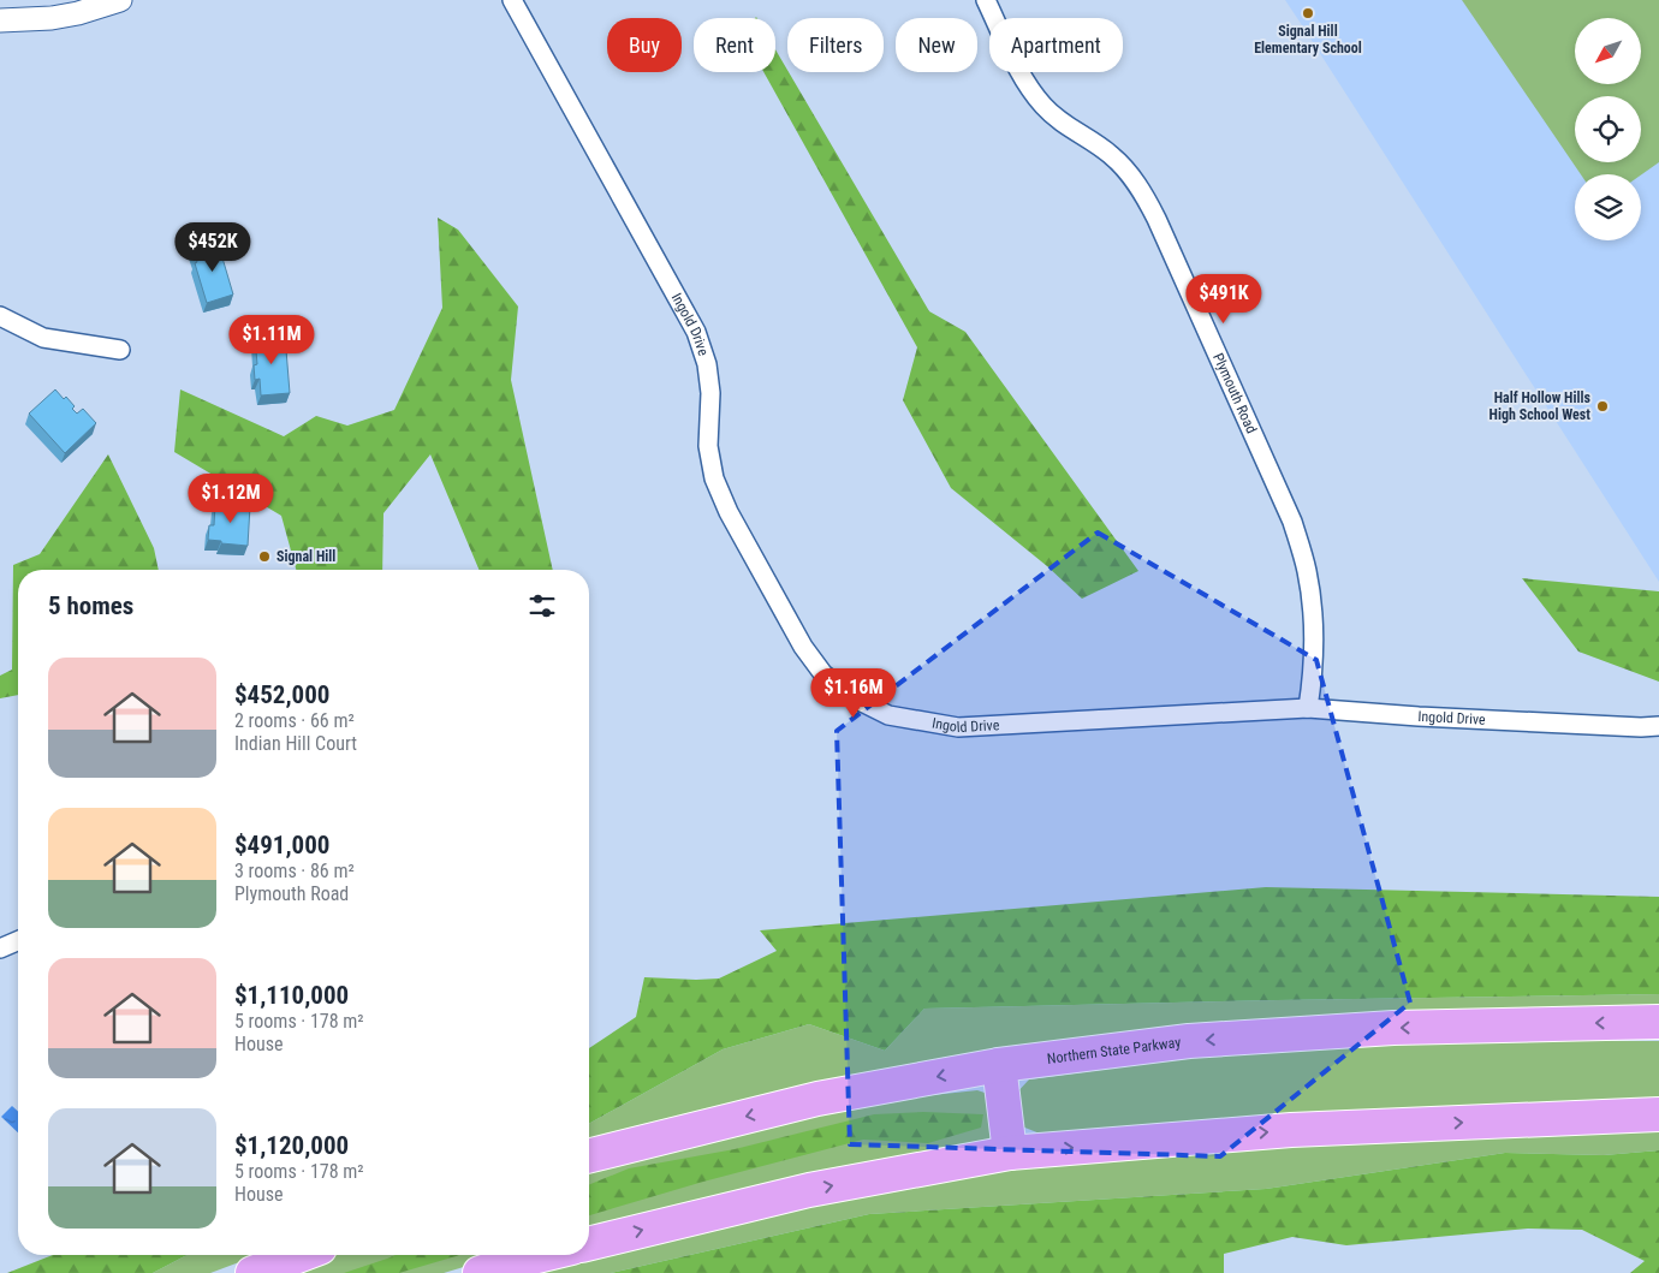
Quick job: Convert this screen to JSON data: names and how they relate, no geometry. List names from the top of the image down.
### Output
{
  "streets": {
    "highway": ["Northern State Parkway"],
    "street": ["Ingold Drive", "Plymouth Road"]
  },
  "crossings": [
    ["Ingold Drive", "Plymouth Road"]
  ],
  "places": ["Signal Hill Elementary School", "Half Hollow Hills High School West", "Signal Hill"],
  "north": "bottom left",
  "page": {
    "chip": [
      "Buy",
      "Rent",
      "Filters",
      "New",
      "Apartment"
    ],
    "price": [
      "$452K",
      "$491K",
      "$1.11M",
      "$1.12M",
      "$1.16M"
    ],
    "heading": "5 homes",
    "list": [
      {
        "name": "$452,000",
        "note": "2 rooms · 66 m² · Indian Hill Court"
      },
      {
        "name": "$491,000",
        "note": "3 rooms · 86 m² · Plymouth Road"
      },
      {
        "name": "$1,110,000",
        "note": "5 rooms · 178 m² · House"
      },
      {
        "name": "$1,120,000",
        "note": "5 rooms · 178 m² · House"
      }
    ]
  }
}
